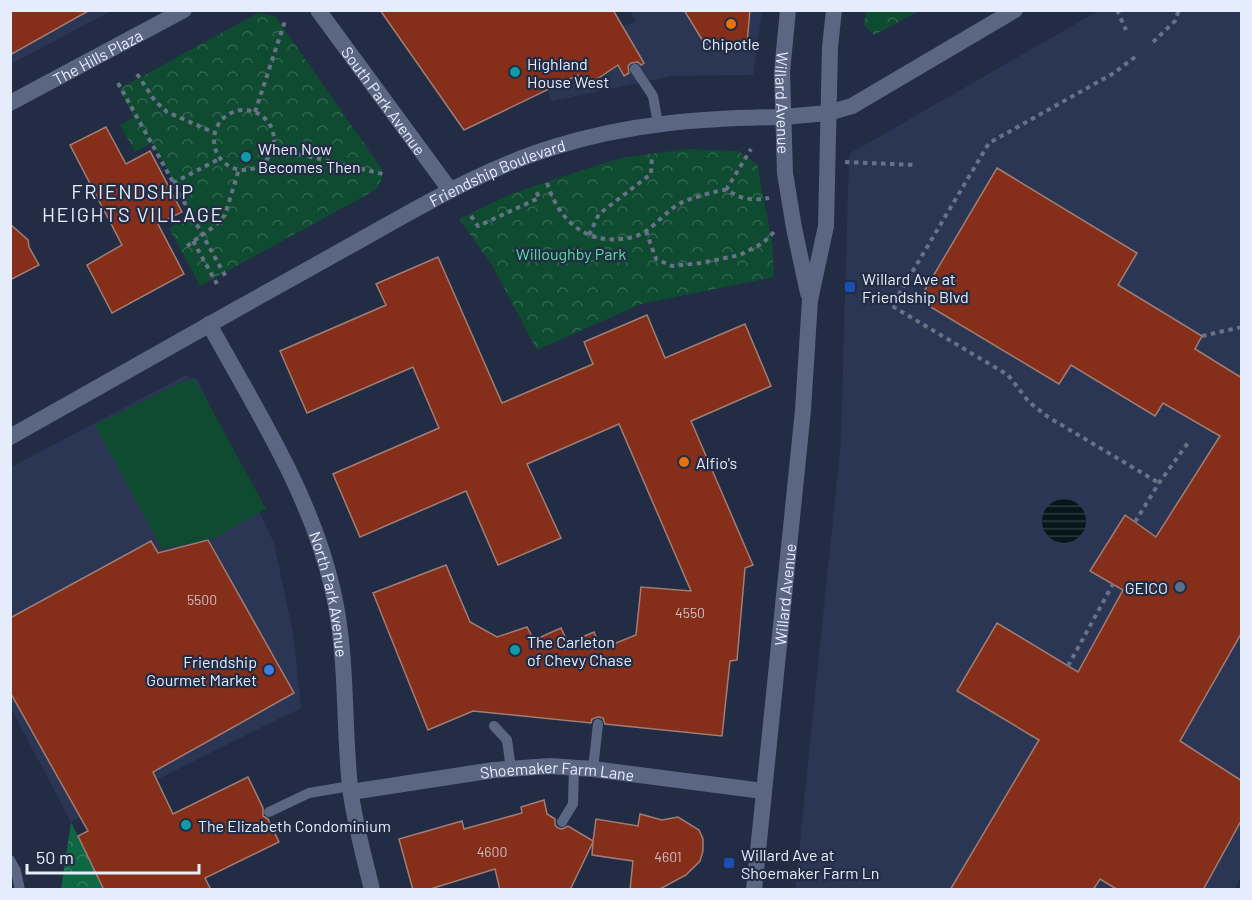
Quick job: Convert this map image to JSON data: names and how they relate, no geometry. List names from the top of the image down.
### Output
{
  "streets": {
    "street": [
      "The Hills Plaza",
      "South Park Avenue",
      "Willard Avenue",
      "Friendship Boulevard",
      "North Park Avenue",
      "Shoemaker Farm Lane"
    ]
  },
  "crossings": [
    ["South Park Avenue", "Friendship Boulevard"],
    ["Willard Avenue", "Friendship Boulevard"],
    ["Willard Avenue", "Shoemaker Farm Lane"],
    ["Friendship Boulevard", "North Park Avenue"],
    ["North Park Avenue", "Shoemaker Farm Lane"]
  ],
  "districts": ["FRIENDSHIP HEIGHTS VILLAGE"],
  "parks": ["Willoughby Park"],
  "places": {
    "other": [
      "Chipotle",
      "Highland House West",
      "When Now Becomes Then",
      "Alfio's",
      "GEICO",
      "The Carleton of Chevy Chase",
      "Friendship Gourmet Market",
      "The Elizabeth Condominium"
    ],
    "transit": ["Willard Ave at Friendship Blvd", "Willard Ave at Shoemaker Farm Ln"]
  },
  "house_numbers": [
    "5500",
    "4550",
    "4600",
    "4601"
  ],
  "scale_bar": "50 m"
}
